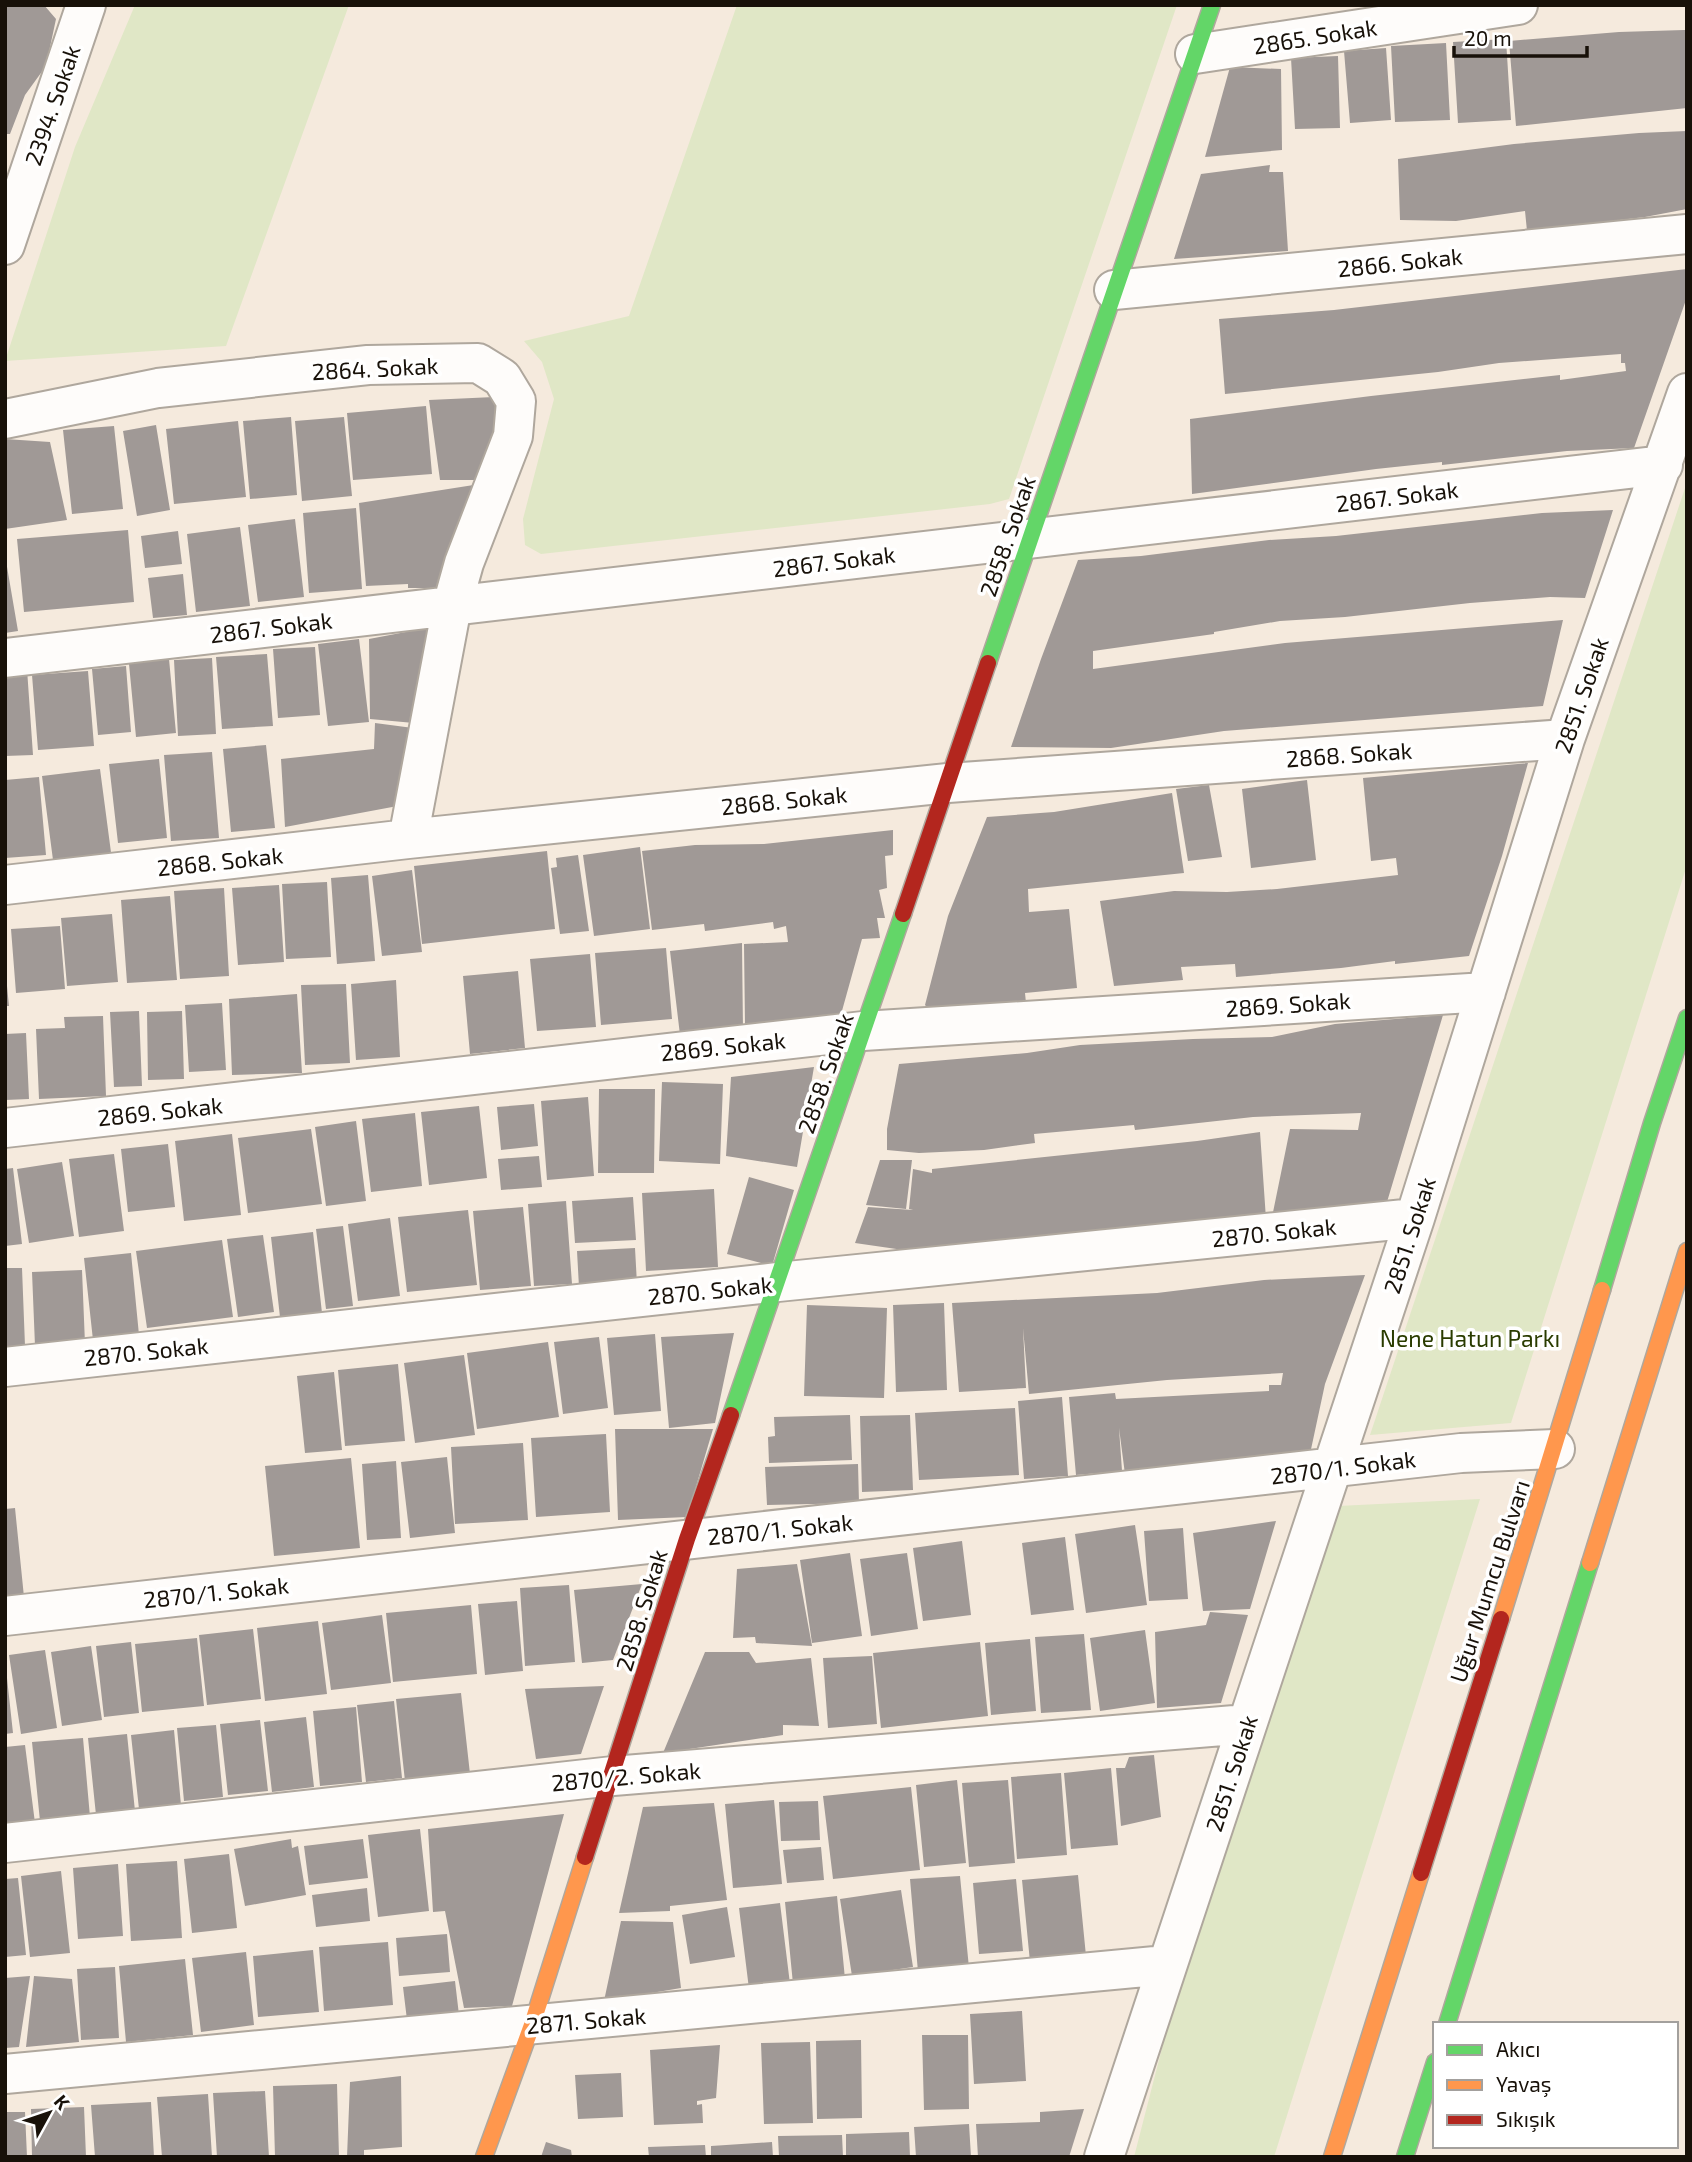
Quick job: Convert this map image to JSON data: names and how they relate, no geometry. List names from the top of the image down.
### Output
{
  "streets": {
    "street": [
      "2865. Sokak",
      "2394. Sokak",
      "2866. Sokak",
      "2864. Sokak",
      "2867. Sokak",
      "2858. Sokak",
      "2851. Sokak",
      "2868. Sokak",
      "2869. Sokak",
      "2870. Sokak",
      "2870/1. Sokak",
      "Uğur Mumcu Bulvarı",
      "2870/2. Sokak",
      "2871. Sokak"
    ]
  },
  "crossings": [
    ["2865. Sokak", "2858. Sokak"],
    ["2866. Sokak", "2858. Sokak"],
    ["2864. Sokak", "2867. Sokak"],
    ["2864. Sokak", "2868. Sokak"],
    ["2867. Sokak", "2858. Sokak"],
    ["2867. Sokak", "2851. Sokak"],
    ["2858. Sokak", "2868. Sokak"],
    ["2858. Sokak", "2869. Sokak"],
    ["2858. Sokak", "2870. Sokak"],
    ["2858. Sokak", "2870/1. Sokak"],
    ["2858. Sokak", "2870/2. Sokak"],
    ["2858. Sokak", "2871. Sokak"],
    ["2851. Sokak", "2868. Sokak"],
    ["2851. Sokak", "2869. Sokak"],
    ["2851. Sokak", "2870. Sokak"],
    ["2851. Sokak", "2870/1. Sokak"],
    ["2851. Sokak", "2870/2. Sokak"],
    ["2851. Sokak", "2871. Sokak"],
    ["2870/1. Sokak", "Uğur Mumcu Bulvarı"]
  ],
  "parks": ["Nene Hatun Parkı"],
  "legend": ["Akıcı", "Yavaş", "Sıkışık"],
  "scale_bar": "20 m",
  "north": "top right"
}
